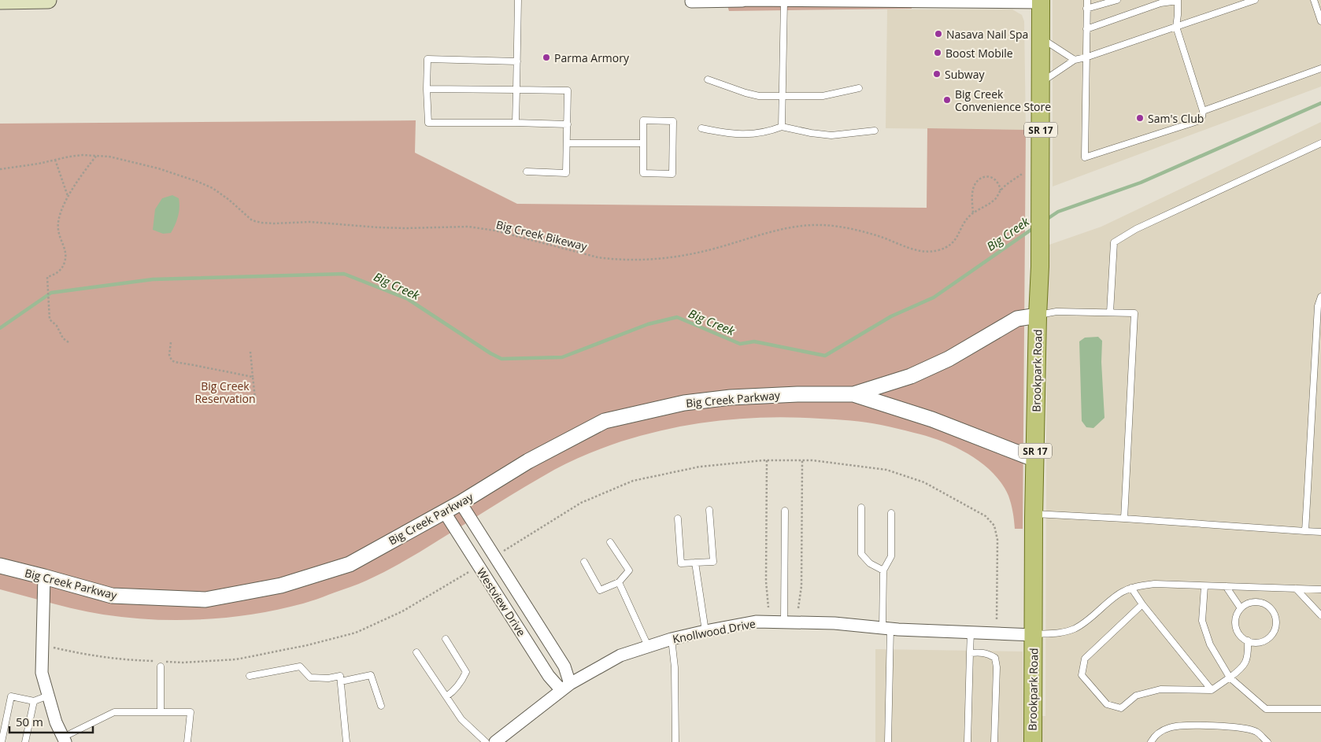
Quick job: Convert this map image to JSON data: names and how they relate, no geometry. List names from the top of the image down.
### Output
{
  "streets": {
    "main road": ["SR 17", "Brookpark Road"],
    "street": ["Big Creek Parkway", "Westview Drive", "Knollwood Drive"],
    "path": ["Big Creek Bikeway"]
  },
  "crossings": [
    ["Brookpark Road", "Big Creek Parkway"],
    ["Brookpark Road", "Knollwood Drive"],
    ["Big Creek Parkway", "Westview Drive"],
    ["Westview Drive", "Knollwood Drive"]
  ],
  "water": ["Big Creek"],
  "parks": ["Big Creek Reservation"],
  "places": [
    "Nasava Nail Spa",
    "Boost Mobile",
    "Parma Armory",
    "Subway",
    "Big Creek Convenience Store",
    "Sam's Club"
  ],
  "scale_bar": "50 m"
}
